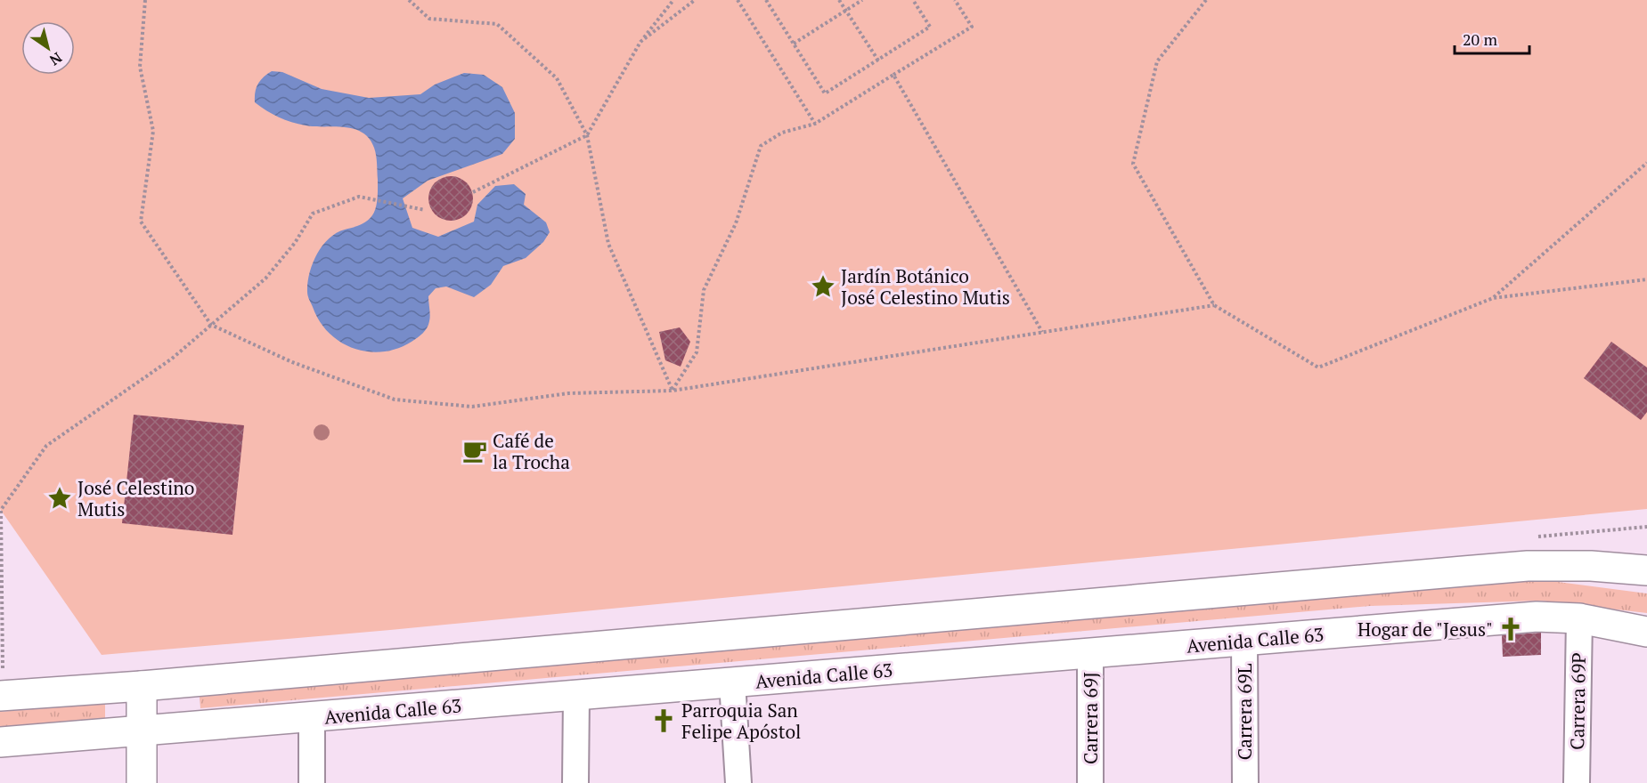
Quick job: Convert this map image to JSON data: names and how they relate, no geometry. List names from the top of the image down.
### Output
{
  "streets": {
    "main road": ["Avenida Calle 63"],
    "street": ["Carrera 69P", "Carrera 69L", "Carrera 69J"]
  },
  "crossings": [
    ["Avenida Calle 63", "Carrera 69P"],
    ["Avenida Calle 63", "Carrera 69L"],
    ["Avenida Calle 63", "Carrera 69J"]
  ],
  "places": {
    "place": ["Jardín Botánico José Celestino Mutis", "José Celestino Mutis"],
    "cafe": ["Café de la Trocha"],
    "church": ["Hogar de \"Jesus\"", "Parroquia San Felipe Apóstol"]
  },
  "scale_bar": "20 m",
  "north": "bottom right"
}
